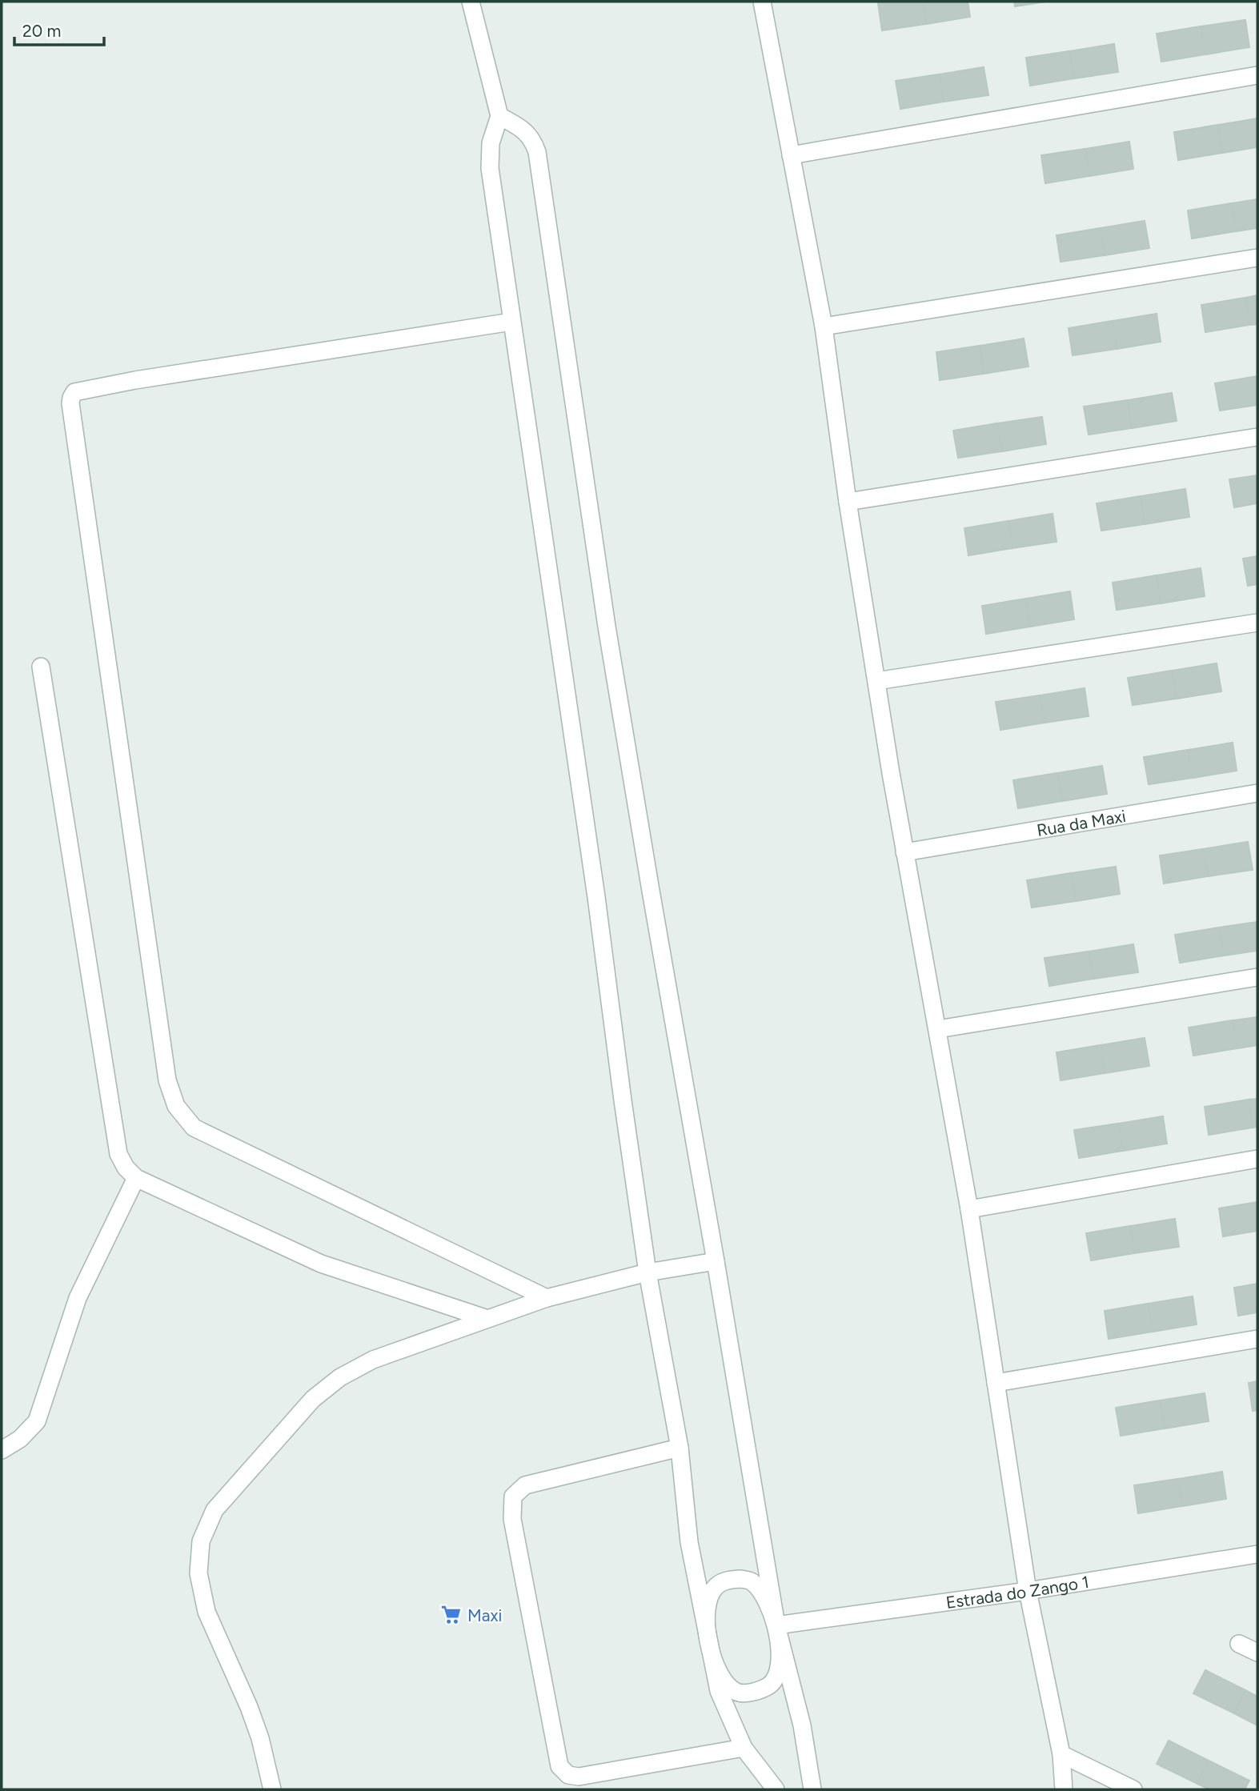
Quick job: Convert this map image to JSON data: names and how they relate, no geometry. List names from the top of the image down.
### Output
{
  "streets": {
    "street": ["Rua da Maxi", "Estrada do Zango 1"]
  },
  "places": {
    "supermarket": ["Maxi"]
  },
  "scale_bar": "20 m"
}
